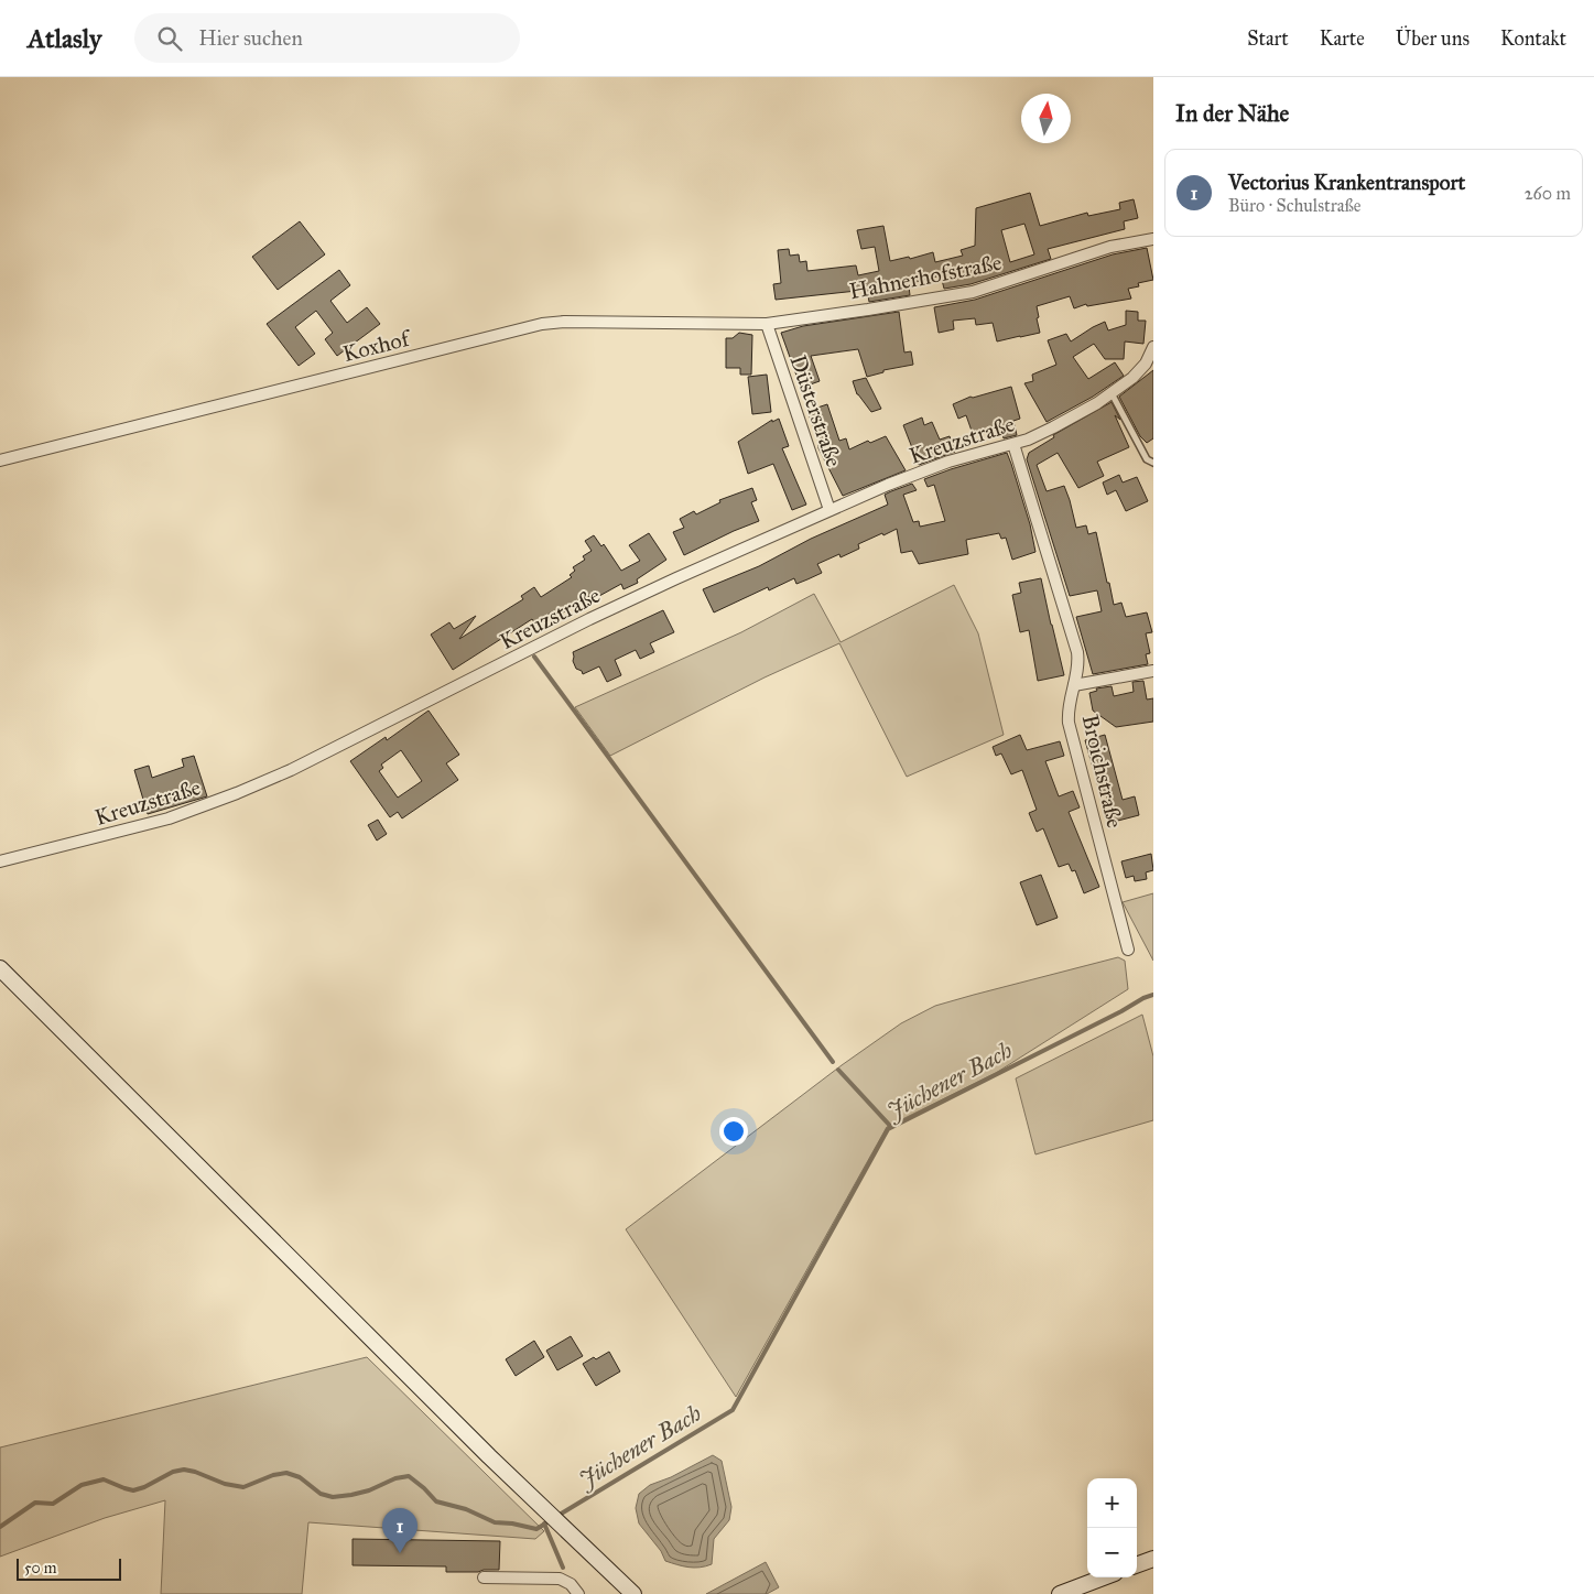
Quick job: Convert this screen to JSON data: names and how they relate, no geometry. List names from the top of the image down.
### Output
{
  "streets": {
    "street": [
      "Hahnerhofstraße",
      "Koxhof",
      "Düsterstraße",
      "Kreuzstraße",
      "Broichstraße"
    ]
  },
  "crossings": [
    ["Hahnerhofstraße", "Koxhof"],
    ["Hahnerhofstraße", "Düsterstraße"],
    ["Koxhof", "Düsterstraße"],
    ["Düsterstraße", "Kreuzstraße"],
    ["Kreuzstraße", "Broichstraße"]
  ],
  "water": ["Jüchener Bach"],
  "scale_bar": "50 m",
  "north": "top",
  "page": {
    "header": "Atlasly",
    "search": "Hier suchen",
    "nav": [
      "Start",
      "Karte",
      "Über uns",
      "Kontakt"
    ],
    "heading": "In der Nähe",
    "list": [
      {
        "mark": "1",
        "name": "Vectorius Krankentransport",
        "note": "Büro · Schulstraße",
        "value": "260 m"
      }
    ],
    "map_buttons": ["+", "−"],
    "pins": "1",
    "scale": "50 m"
  }
}
